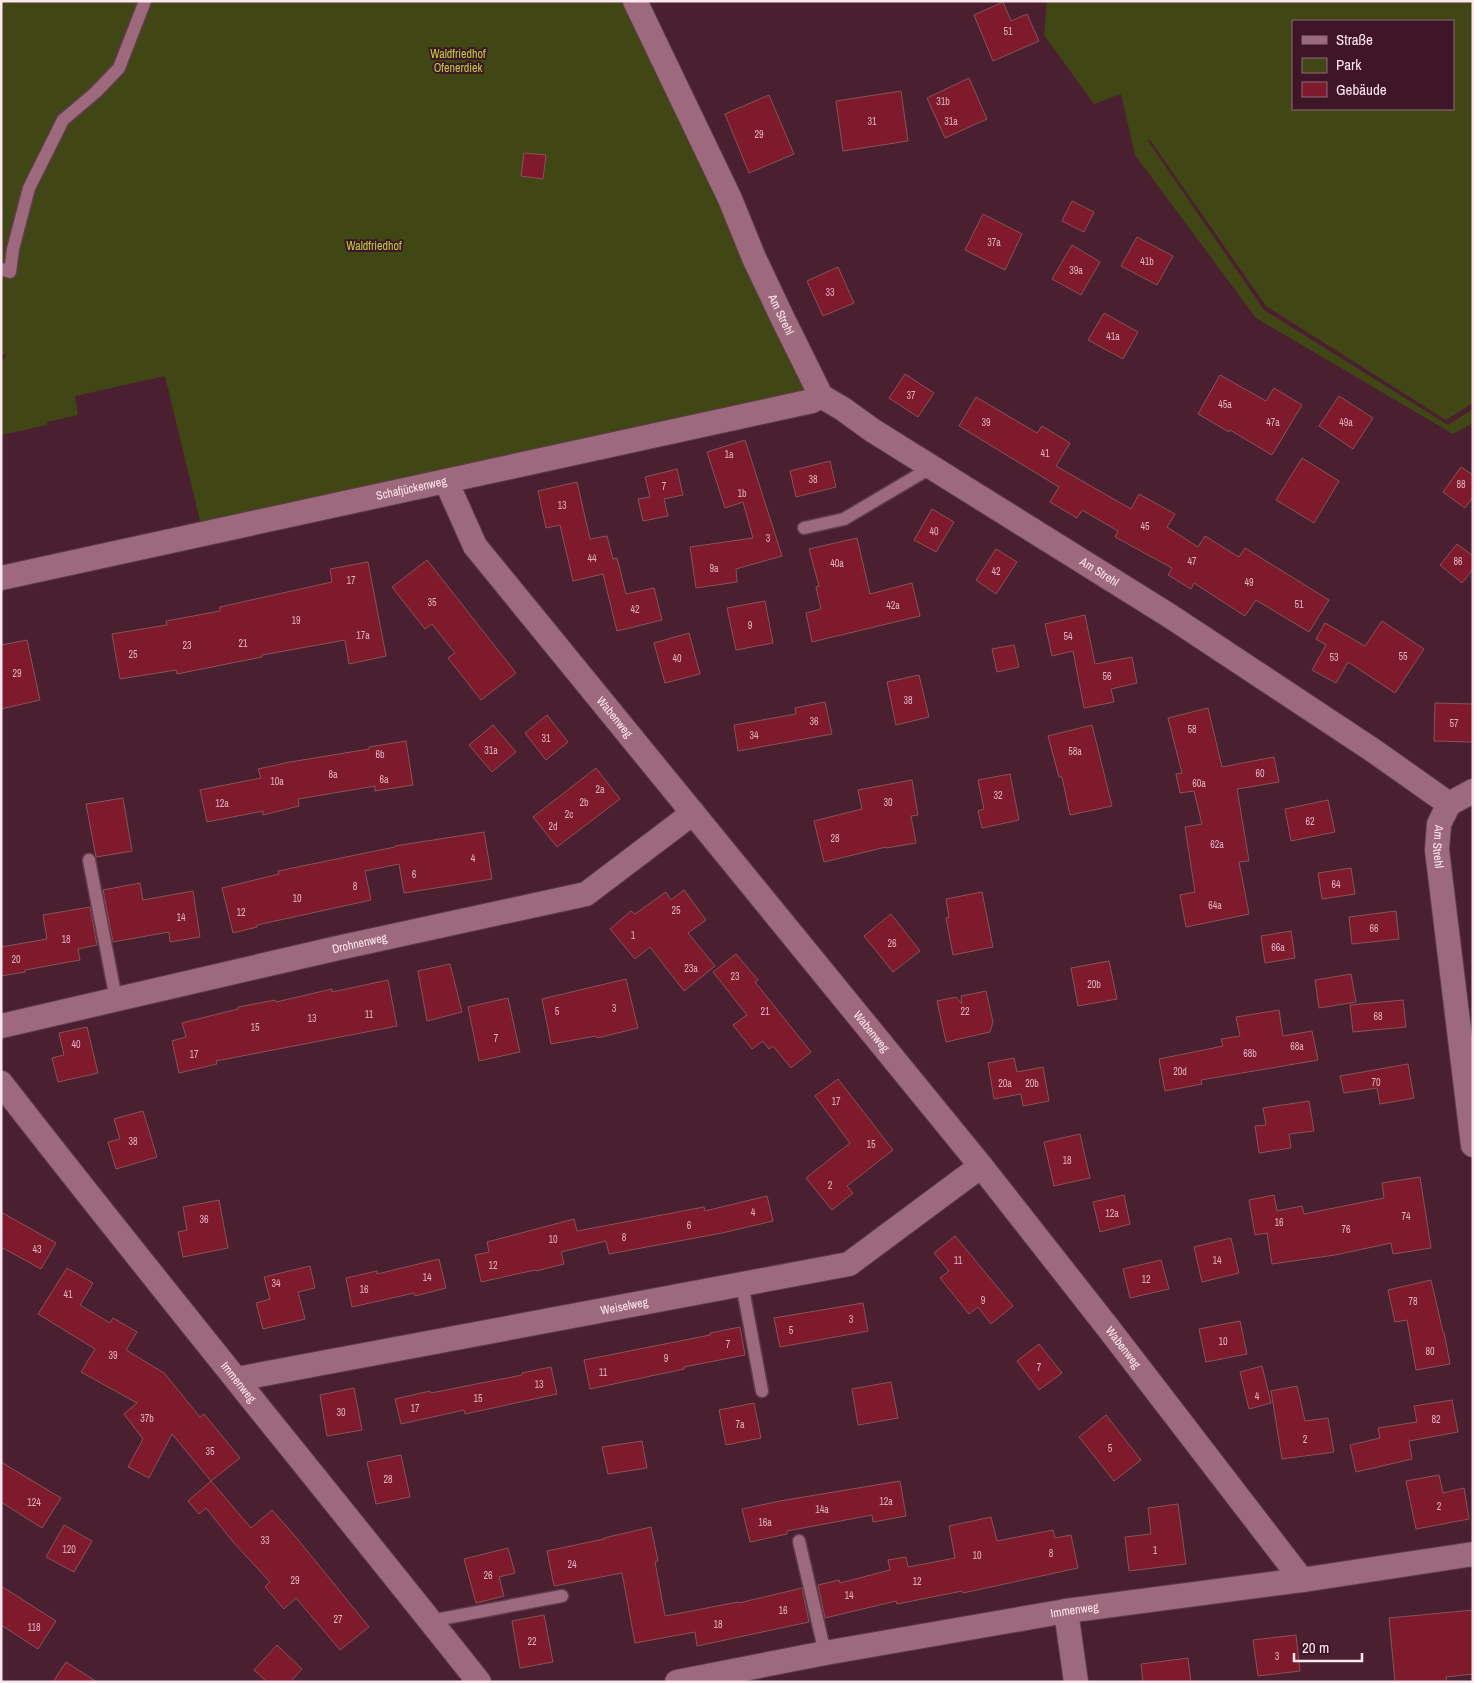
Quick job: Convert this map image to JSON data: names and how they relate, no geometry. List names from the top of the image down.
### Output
{
  "streets": {
    "street": [
      "Am Strehl",
      "Schafjückenweg",
      "Wabenweg",
      "Drohnenweg",
      "Weiselweg",
      "Immenweg"
    ]
  },
  "crossings": [
    ["Am Strehl", "Schafjückenweg"],
    ["Schafjückenweg", "Wabenweg"],
    ["Wabenweg", "Drohnenweg"],
    ["Wabenweg", "Weiselweg"],
    ["Wabenweg", "Immenweg"],
    ["Weiselweg", "Immenweg"]
  ],
  "parks": ["Waldfriedhof Ofenerdiek", "Waldfriedhof"],
  "house_numbers": [
    "51",
    "31b",
    "31",
    "31a",
    "29",
    "37a",
    "41b",
    "39a",
    "33",
    "41a",
    "37",
    "45a",
    "39",
    "47a",
    "49a",
    "41",
    "1a",
    "38",
    "88",
    "7",
    "1b",
    "13",
    "45",
    "40",
    "3",
    "44",
    "47",
    "86",
    "40a",
    "9a",
    "42",
    "17",
    "49",
    "35",
    "51",
    "42a",
    "42",
    "19",
    "9",
    "17a",
    "54",
    "21",
    "23",
    "25",
    "55",
    "53",
    "40",
    "29",
    "56",
    "38",
    "36",
    "57",
    "58",
    "34",
    "31",
    "31a",
    "58a",
    "6b",
    "60",
    "8a",
    "6a",
    "10a",
    "60a",
    "2a",
    "32",
    "2b",
    "30",
    "12a",
    "2c",
    "62",
    "2d",
    "28",
    "62a",
    "4",
    "6",
    "64",
    "8",
    "10",
    "64a",
    "25",
    "12",
    "14",
    "66",
    "1",
    "18",
    "26",
    "66a",
    "20",
    "23a",
    "23",
    "20b",
    "3",
    "5",
    "21",
    "22",
    "11",
    "68",
    "13",
    "15",
    "7",
    "40",
    "68a",
    "68b",
    "17",
    "20d",
    "70",
    "20a",
    "20b",
    "17",
    "38",
    "15",
    "18",
    "2",
    "4",
    "12a",
    "74",
    "36",
    "16",
    "6",
    "76",
    "8",
    "10",
    "43",
    "11",
    "14",
    "12",
    "14",
    "12",
    "34",
    "16",
    "41",
    "9",
    "78",
    "3",
    "5",
    "10",
    "7",
    "80",
    "39",
    "9",
    "7",
    "11",
    "13",
    "4",
    "15",
    "17",
    "30",
    "37b",
    "82",
    "7a",
    "2",
    "5",
    "35",
    "28",
    "12a",
    "124",
    "2",
    "14a",
    "16a",
    "33",
    "120",
    "1",
    "8",
    "10",
    "24",
    "26",
    "29",
    "12",
    "14",
    "16",
    "27",
    "18",
    "118",
    "22",
    "3"
  ],
  "legend": ["Straße", "Park", "Gebäude"],
  "scale_bar": "20 m"
}
